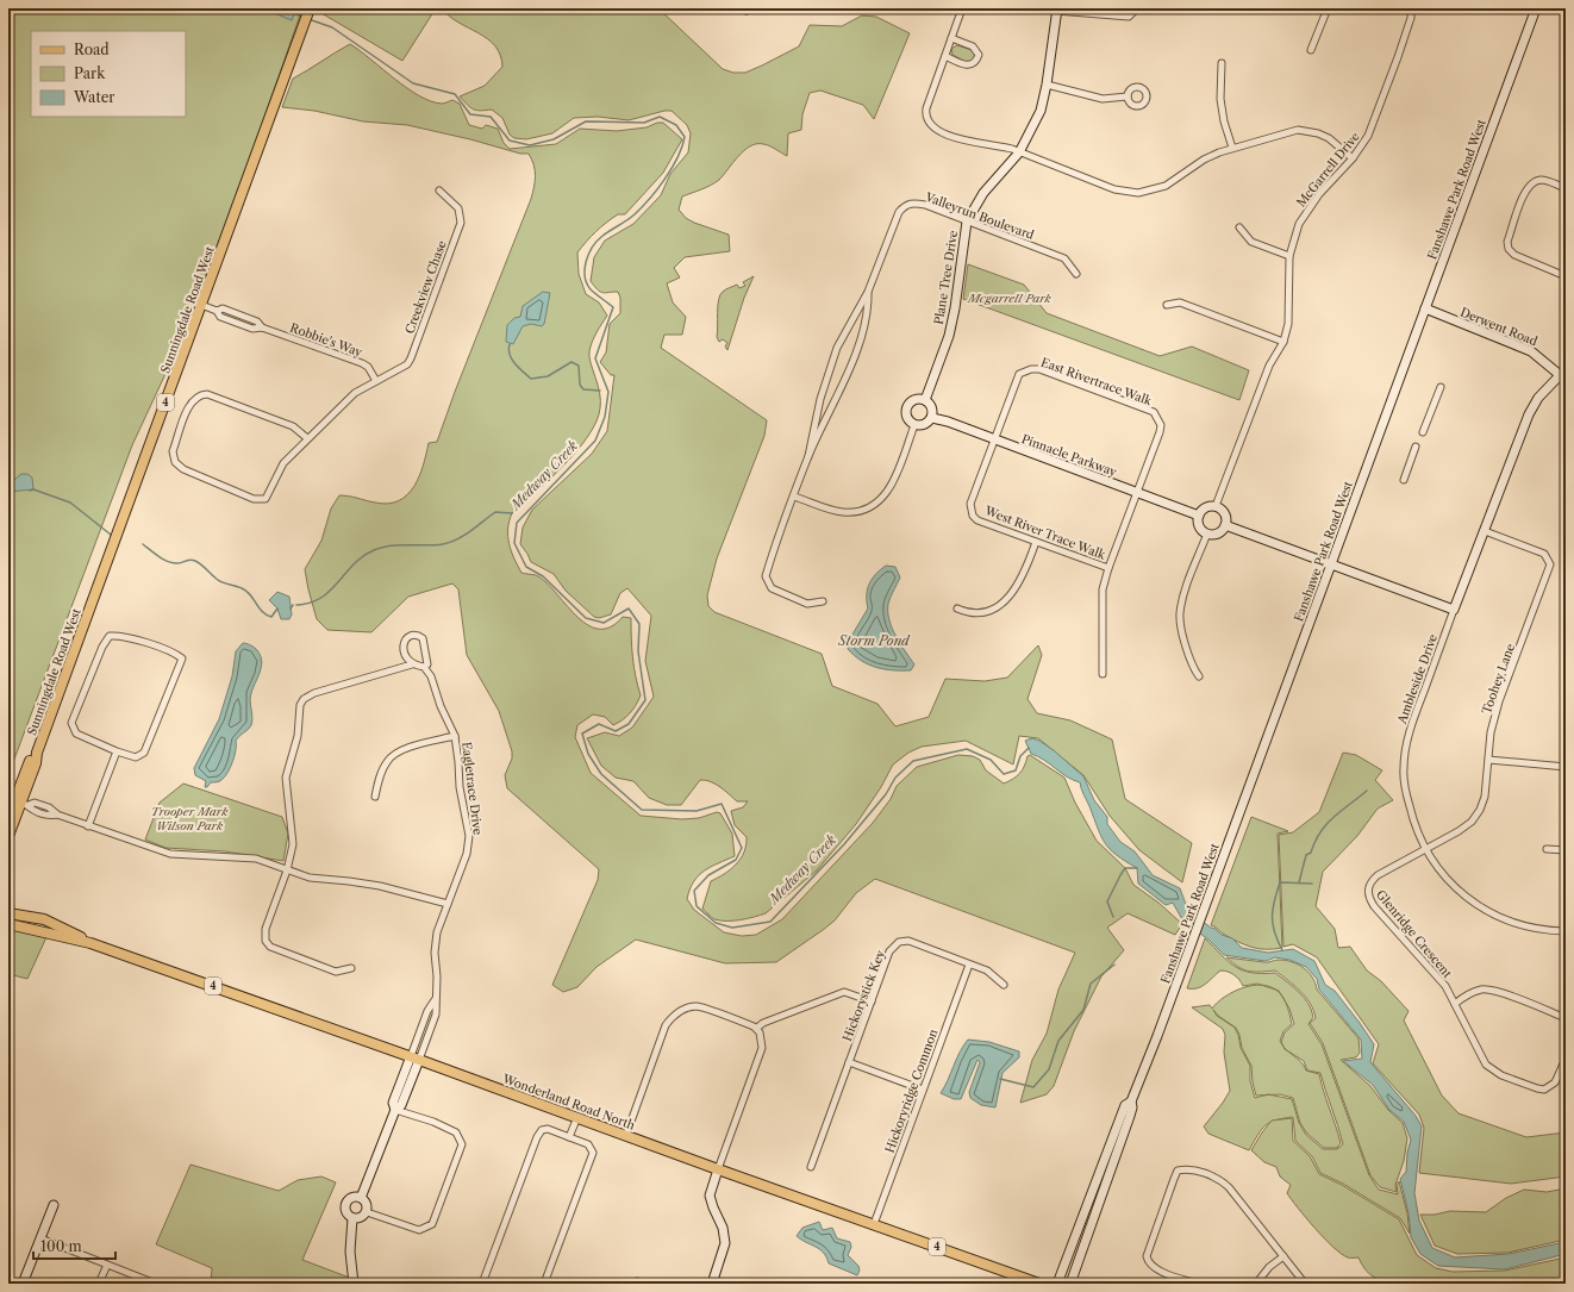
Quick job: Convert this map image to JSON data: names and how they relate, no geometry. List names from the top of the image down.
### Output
{
  "streets": {
    "main road": ["Sunningdale Road West", "4", "Wonderland Road North"],
    "street": [
      "McGarrell Drive",
      "Fanshawe Park Road West",
      "Valleyrun Boulevard",
      "Plane Tree Drive",
      "Creekview Chase",
      "Derwent Road",
      "Robbie's Way",
      "East Rivertrace Walk",
      "Pinnacle Parkway",
      "West River Trace Walk",
      "Ambleside Drive",
      "Toohey Lane",
      "Eagletrace Drive",
      "Glenridge Crescent",
      "Hickorystick Key",
      "Hickoryridge Common"
    ]
  },
  "crossings": [
    ["McGarrell Drive", "Pinnacle Parkway"],
    ["Fanshawe Park Road West", "Derwent Road"],
    ["Valleyrun Boulevard", "Plane Tree Drive"],
    ["Plane Tree Drive", "Pinnacle Parkway"],
    ["Creekview Chase", "Robbie's Way"],
    ["Sunningdale Road West", "Robbie's Way"],
    ["Sunningdale Road West", "4"],
    ["Derwent Road", "Ambleside Drive"],
    ["East Rivertrace Walk", "Pinnacle Parkway"],
    ["East Rivertrace Walk", "West River Trace Walk"],
    ["Pinnacle Parkway", "West River Trace Walk"],
    ["Ambleside Drive", "Toohey Lane"],
    ["Ambleside Drive", "Glenridge Crescent"],
    ["Toohey Lane", "Glenridge Crescent"],
    ["Eagletrace Drive", "Wonderland Road North"],
    ["Hickorystick Key", "Hickoryridge Common"],
    ["Hickoryridge Common", "Wonderland Road North"]
  ],
  "water": ["Medway Creek", "Storm Pond"],
  "parks": ["Mcgarrell Park", "Trooper Mark Wilson Park"],
  "legend": ["Road", "Park", "Water"],
  "scale_bar": "100 m"
}
